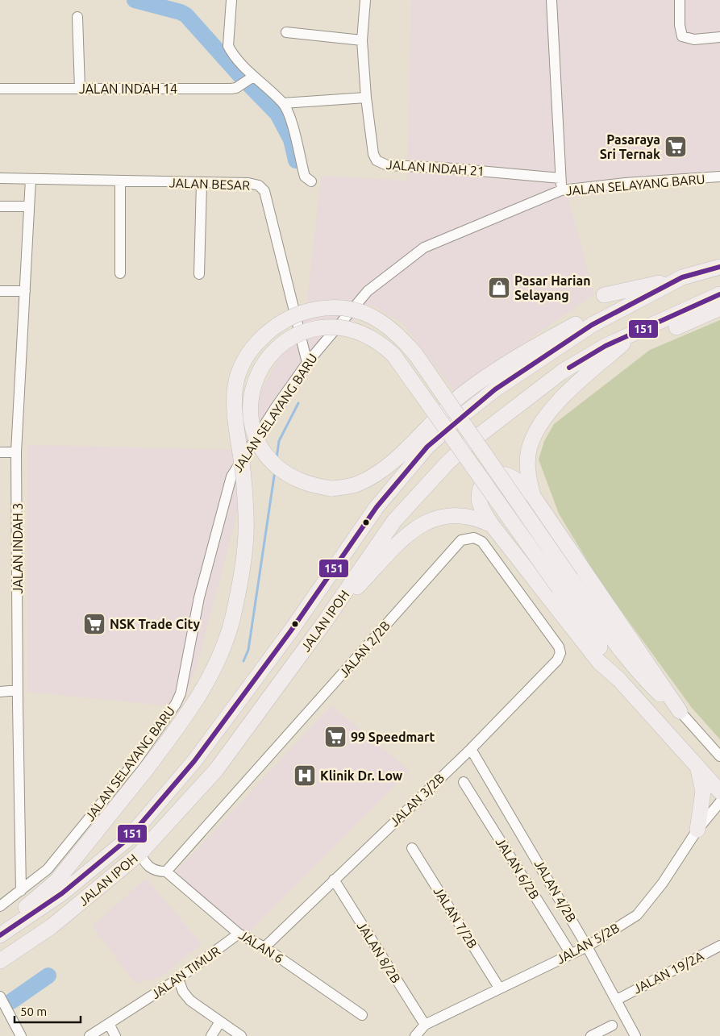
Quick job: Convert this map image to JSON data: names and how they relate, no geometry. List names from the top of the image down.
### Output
{
  "streets": {
    "highway": ["JALAN IPOH"],
    "street": [
      "JALAN INDAH 14",
      "JALAN INDAH 21",
      "JALAN BESAR",
      "JALAN SELAYANG BARU",
      "JALAN INDAH 3",
      "JALAN 2/2B",
      "JALAN 3/2B",
      "JALAN 6/2B",
      "JALAN 4/2B",
      "JALAN 7/2B",
      "JALAN 5/2B",
      "JALAN 6",
      "JALAN 8/2B",
      "JALAN TIMUR",
      "JALAN 19/2A"
    ]
  },
  "crossings": [
    ["JALAN BESAR", "JALAN SELAYANG BARU"],
    ["JALAN BESAR", "JALAN INDAH 3"],
    ["JALAN SELAYANG BARU", "JALAN INDAH 3"],
    ["JALAN 2/2B", "JALAN 3/2B"],
    ["JALAN 2/2B", "JALAN 6"],
    ["JALAN 3/2B", "JALAN 4/2B"],
    ["JALAN 3/2B", "JALAN 6"],
    ["JALAN 3/2B", "JALAN 8/2B"],
    ["JALAN 6/2B", "JALAN 5/2B"],
    ["JALAN 4/2B", "JALAN 5/2B"],
    ["JALAN 4/2B", "JALAN 19/2A"],
    ["JALAN 7/2B", "JALAN 5/2B"],
    ["JALAN 5/2B", "JALAN 8/2B"],
    ["JALAN 6", "JALAN TIMUR"]
  ],
  "places": {
    "supermarket": ["Pasaraya Sri Ternak", "NSK Trade City", "99 Speedmart"],
    "shop": ["Pasar Harian Selayang"],
    "hospital": ["Klinik Dr. Low"]
  },
  "lines": ["transit line 151"],
  "scale_bar": "50 m"
}
